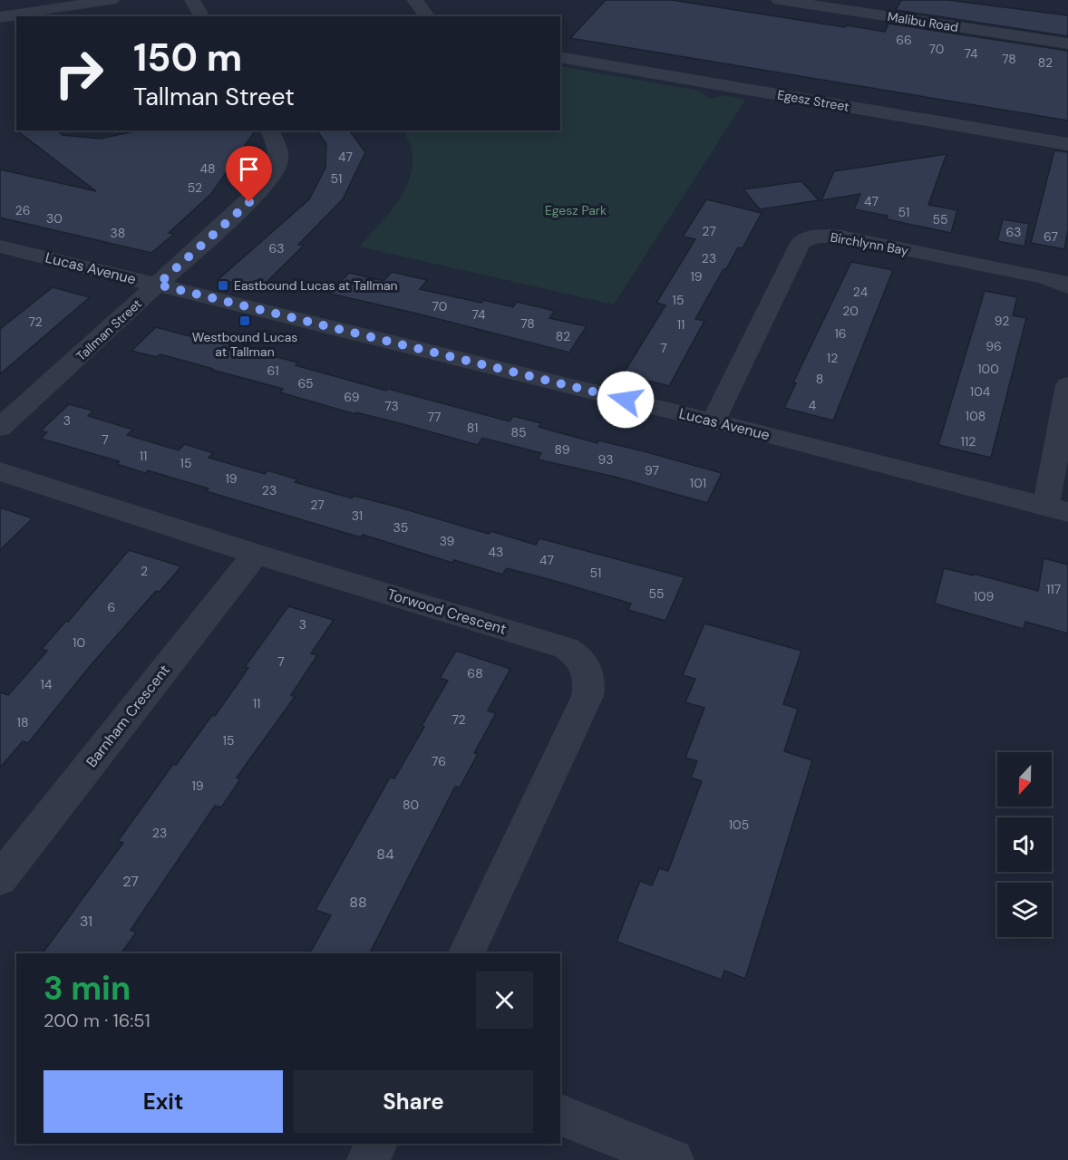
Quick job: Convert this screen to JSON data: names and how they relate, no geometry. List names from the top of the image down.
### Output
{
  "streets": {
    "street": [
      "Malibu Road",
      "Egesz Street",
      "Birchlynn Bay",
      "Lucas Avenue",
      "Tallman Street",
      "Torwood Crescent",
      "Barnham Crescent"
    ]
  },
  "crossings": [
    ["Birchlynn Bay", "Lucas Avenue"],
    ["Lucas Avenue", "Tallman Street"],
    ["Torwood Crescent", "Barnham Crescent"]
  ],
  "parks": ["Egesz Park"],
  "places": {
    "transit": ["Eastbound Lucas at Tallman", "Westbound Lucas at Tallman"]
  },
  "house_numbers": [
    "66",
    "70",
    "74",
    "78",
    "82",
    "47",
    "48",
    "51",
    "52",
    "47",
    "26",
    "51",
    "30",
    "55",
    "27",
    "63",
    "38",
    "67",
    "63",
    "23",
    "19",
    "24",
    "15",
    "70",
    "20",
    "74",
    "92",
    "72",
    "78",
    "11",
    "16",
    "82",
    "96",
    "7",
    "12",
    "100",
    "61",
    "8",
    "65",
    "104",
    "69",
    "4",
    "73",
    "108",
    "77",
    "3",
    "81",
    "85",
    "7",
    "112",
    "89",
    "11",
    "93",
    "15",
    "97",
    "19",
    "101",
    "23",
    "27",
    "31",
    "35",
    "39",
    "43",
    "47",
    "2",
    "51",
    "117",
    "55",
    "109",
    "6",
    "3",
    "10",
    "7",
    "68",
    "14",
    "11",
    "72",
    "18",
    "15",
    "76",
    "19",
    "80",
    "105",
    "23",
    "84",
    "27",
    "88",
    "31"
  ],
  "north": "bottom",
  "page": {
    "turn": ["150 m", "Tallman Street"],
    "heading": ["3 min", "200 m · 16:51"],
    "buttons": ["Exit", "Share"]
  }
}
